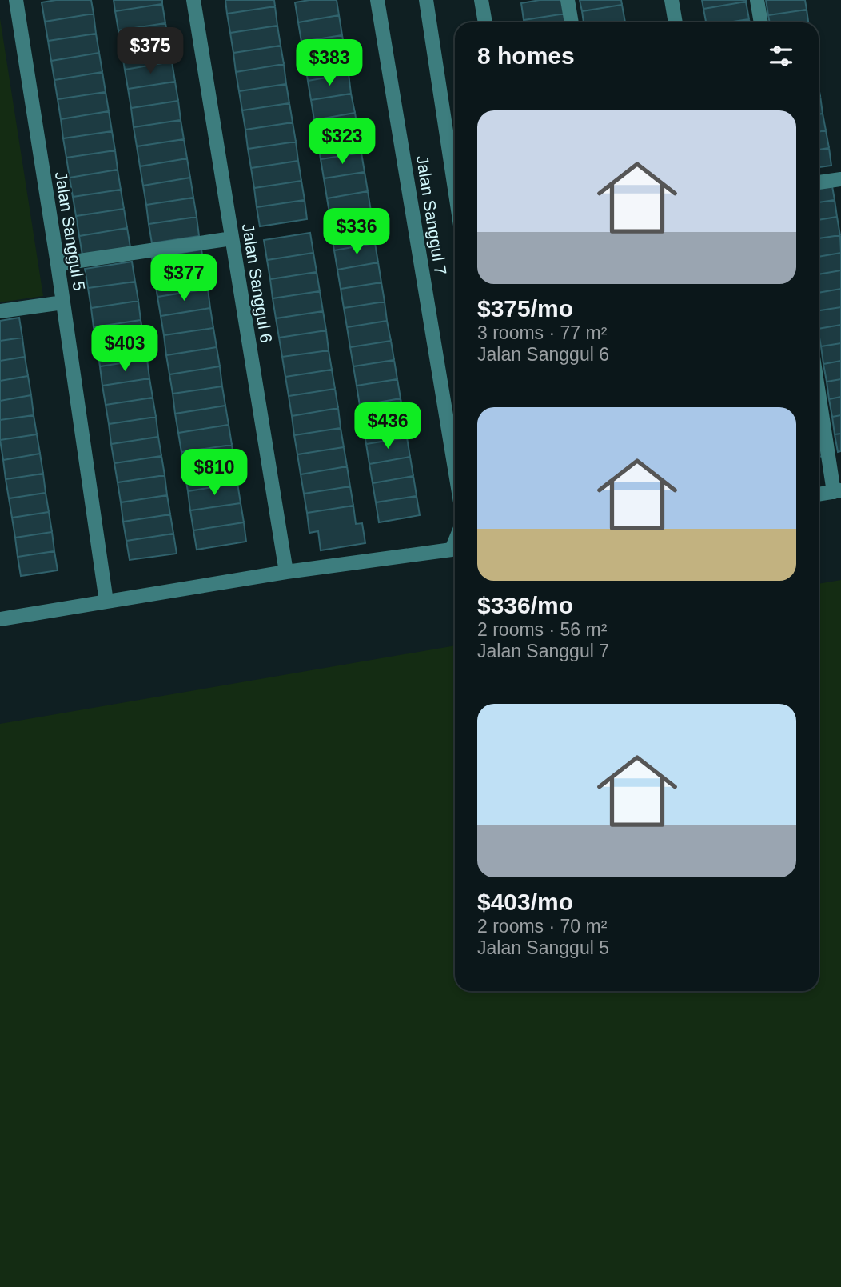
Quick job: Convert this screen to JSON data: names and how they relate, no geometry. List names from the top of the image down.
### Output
{
  "streets": {
    "street": ["Jalan Sanggul 7", "Jalan Sanggul 5", "Jalan Sanggul 6"]
  },
  "page": {
    "heading": "8 homes",
    "price": [
      "$375",
      "$383",
      "$323",
      "$336",
      "$377",
      "$403",
      "$436",
      "$810"
    ],
    "list": [
      {
        "name": "$375/mo",
        "note": "3 rooms · 77 m² · Jalan Sanggul 6"
      },
      {
        "name": "$336/mo",
        "note": "2 rooms · 56 m² · Jalan Sanggul 7"
      },
      {
        "name": "$403/mo",
        "note": "2 rooms · 70 m² · Jalan Sanggul 5"
      }
    ]
  }
}
